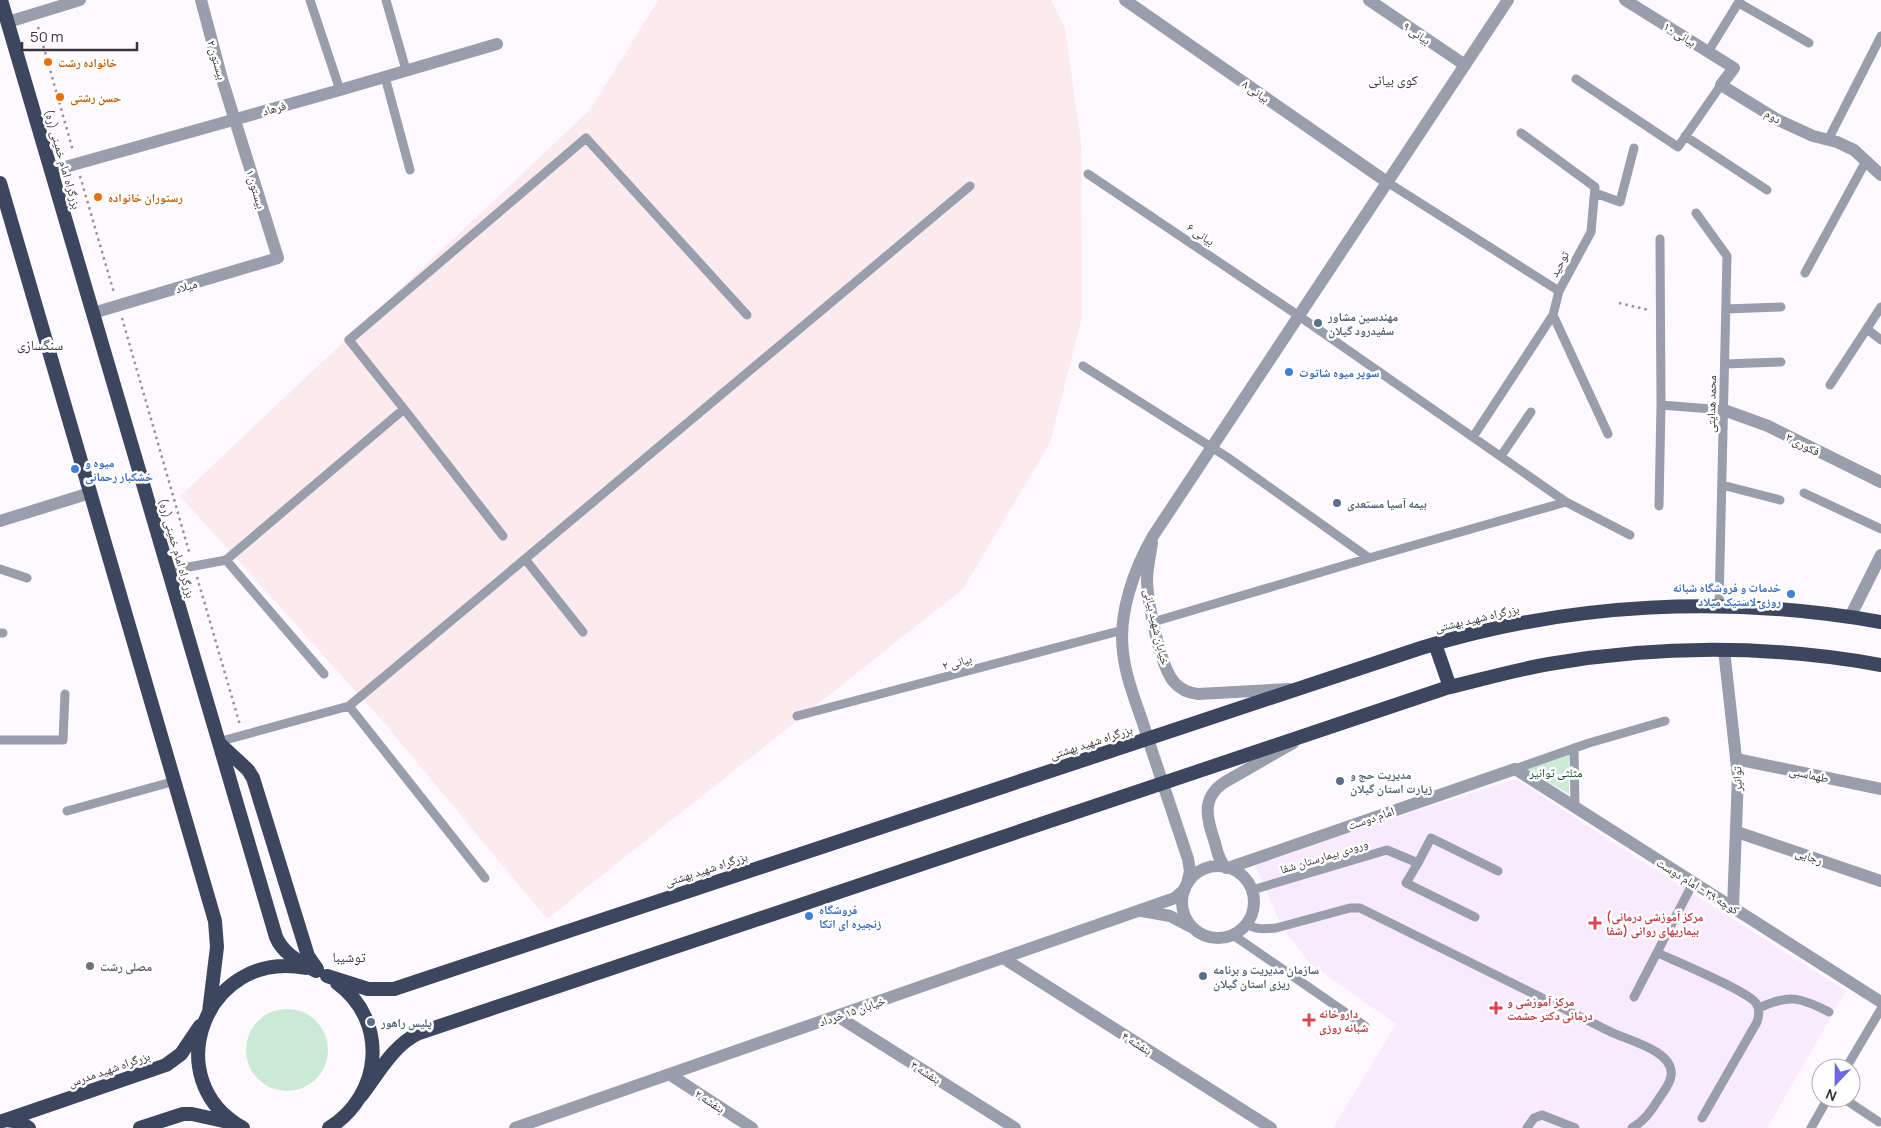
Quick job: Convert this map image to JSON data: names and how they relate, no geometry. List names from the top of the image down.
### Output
{
  "streets": {
    "highway": ["بزرگراه امام خمینی (ره)", "بزرگراه شهید بهشتی", "بزرگراه شهید مدرس"],
    "street": [
      "بیانی ۹",
      "بیانی ۱۰",
      "بیستون ۲",
      "بیانی ۸",
      "فرهاد",
      "دوم",
      "بیستون ۱",
      "میلاد",
      "فکوری ۳",
      "خیابان شهید بیانی",
      "طهماسبی",
      "توانیر",
      "امام دوست",
      "رجایی",
      "کوچه ۳۹ - امام دوست",
      "خیابان ۱۵ خرداد",
      "بنفشه ۴",
      "بنفشه ۳",
      "بنفشه ۲"
    ],
    "lane": [
      "بیانی ۶",
      "توحید",
      "محمد هدایتی",
      "بیانی ۲",
      "ورودی بیمارستان شفا"
    ]
  },
  "crossings": [
    ["بیانی ۱۰", "دوم"],
    ["بیستون ۲", "فرهاد"],
    ["بیستون ۲", "بیستون ۱"],
    ["فرهاد", "بزرگراه امام خمینی (ره)"],
    ["فرهاد", "بیستون ۱"],
    ["بزرگراه امام خمینی (ره)", "میلاد"],
    ["بزرگراه امام خمینی (ره)", "بزرگراه شهید بهشتی"],
    ["بزرگراه امام خمینی (ره)", "بزرگراه شهید مدرس"],
    ["بیستون ۱", "میلاد"],
    ["بیانی ۶", "توحید"],
    ["محمد هدایتی", "فکوری ۳"],
    ["محمد هدایتی", "بزرگراه شهید بهشتی"],
    ["بزرگراه شهید بهشتی", "خیابان شهید بیانی"],
    ["بزرگراه شهید بهشتی", "بزرگراه شهید مدرس"],
    ["خیابان شهید بیانی", "بیانی ۲"],
    ["خیابان شهید بیانی", "امام دوست"],
    ["خیابان شهید بیانی", "ورودی بیمارستان شفا"],
    ["خیابان شهید بیانی", "خیابان ۱۵ خرداد"],
    ["طهماسبی", "توانیر"],
    ["توانیر", "رجایی"],
    ["توانیر", "کوچه ۳۹ - امام دوست"],
    ["امام دوست", "ورودی بیمارستان شفا"],
    ["امام دوست", "کوچه ۳۹ - امام دوست"],
    ["امام دوست", "خیابان ۱۵ خرداد"],
    ["ورودی بیمارستان شفا", "خیابان ۱۵ خرداد"],
    ["خیابان ۱۵ خرداد", "بنفشه ۴"],
    ["خیابان ۱۵ خرداد", "بنفشه ۳"],
    ["خیابان ۱۵ خرداد", "بنفشه ۲"]
  ],
  "districts": ["کوی بیانی", "سنگسازی", "توشیبا"],
  "parks": ["مثلثی توانیر"],
  "places": {
    "other": [
      "خانواده رشت",
      "حسن رشتی",
      "رستوران خانواده",
      "مهندسین مشاور سفیدرود گیلان",
      "سوپر میوه شاتوت",
      "میوه و خشکبار رحمانی",
      "بیمه آسیا مستعدی",
      "خدمات و فروشگاه شبانه روزی لاستیک میلاد",
      "مدیریت حج و زیارت استان گیلان",
      "فروشگاه زنجیره ای اتکا",
      "مصلی رشت",
      "سازمان مدیریت و برنامه ریزی استان گیلان",
      "پلیس راهور"
    ],
    "health": ["(مرکز آموزشی درمانی بیماریهای روانی (شفا", "مرکز آموزشی و ‌درمانی دکتر حشمت", "داروخانه شبانه روزی"]
  },
  "scale_bar": "50 m",
  "north": "bottom"
}
